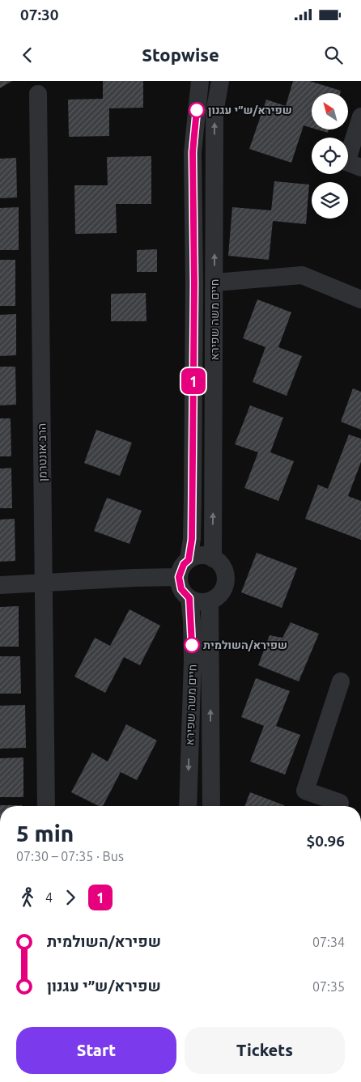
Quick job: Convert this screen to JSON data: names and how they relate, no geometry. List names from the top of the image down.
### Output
{
  "streets": {
    "street": ["חיים משה שפירא", "הרב אונטרמן"]
  },
  "places": ["שפירא/ש״י עגנון", "שפירא/השולמית"],
  "lines": ["bus line 1"],
  "north": "top left",
  "page": {
    "status": "07:30",
    "header": "Stopwise",
    "on_map": "1",
    "heading": ["5 min", "07:30 – 07:35 · Bus", "$0.96"],
    "legs": ["4", "1"],
    "list": [
      {
        "name": "שפירא/השולמית",
        "value": "07:34"
      },
      {
        "name": "שפירא/ש״י עגנון",
        "value": "07:35"
      }
    ],
    "buttons": ["Start", "Tickets"]
  }
}
